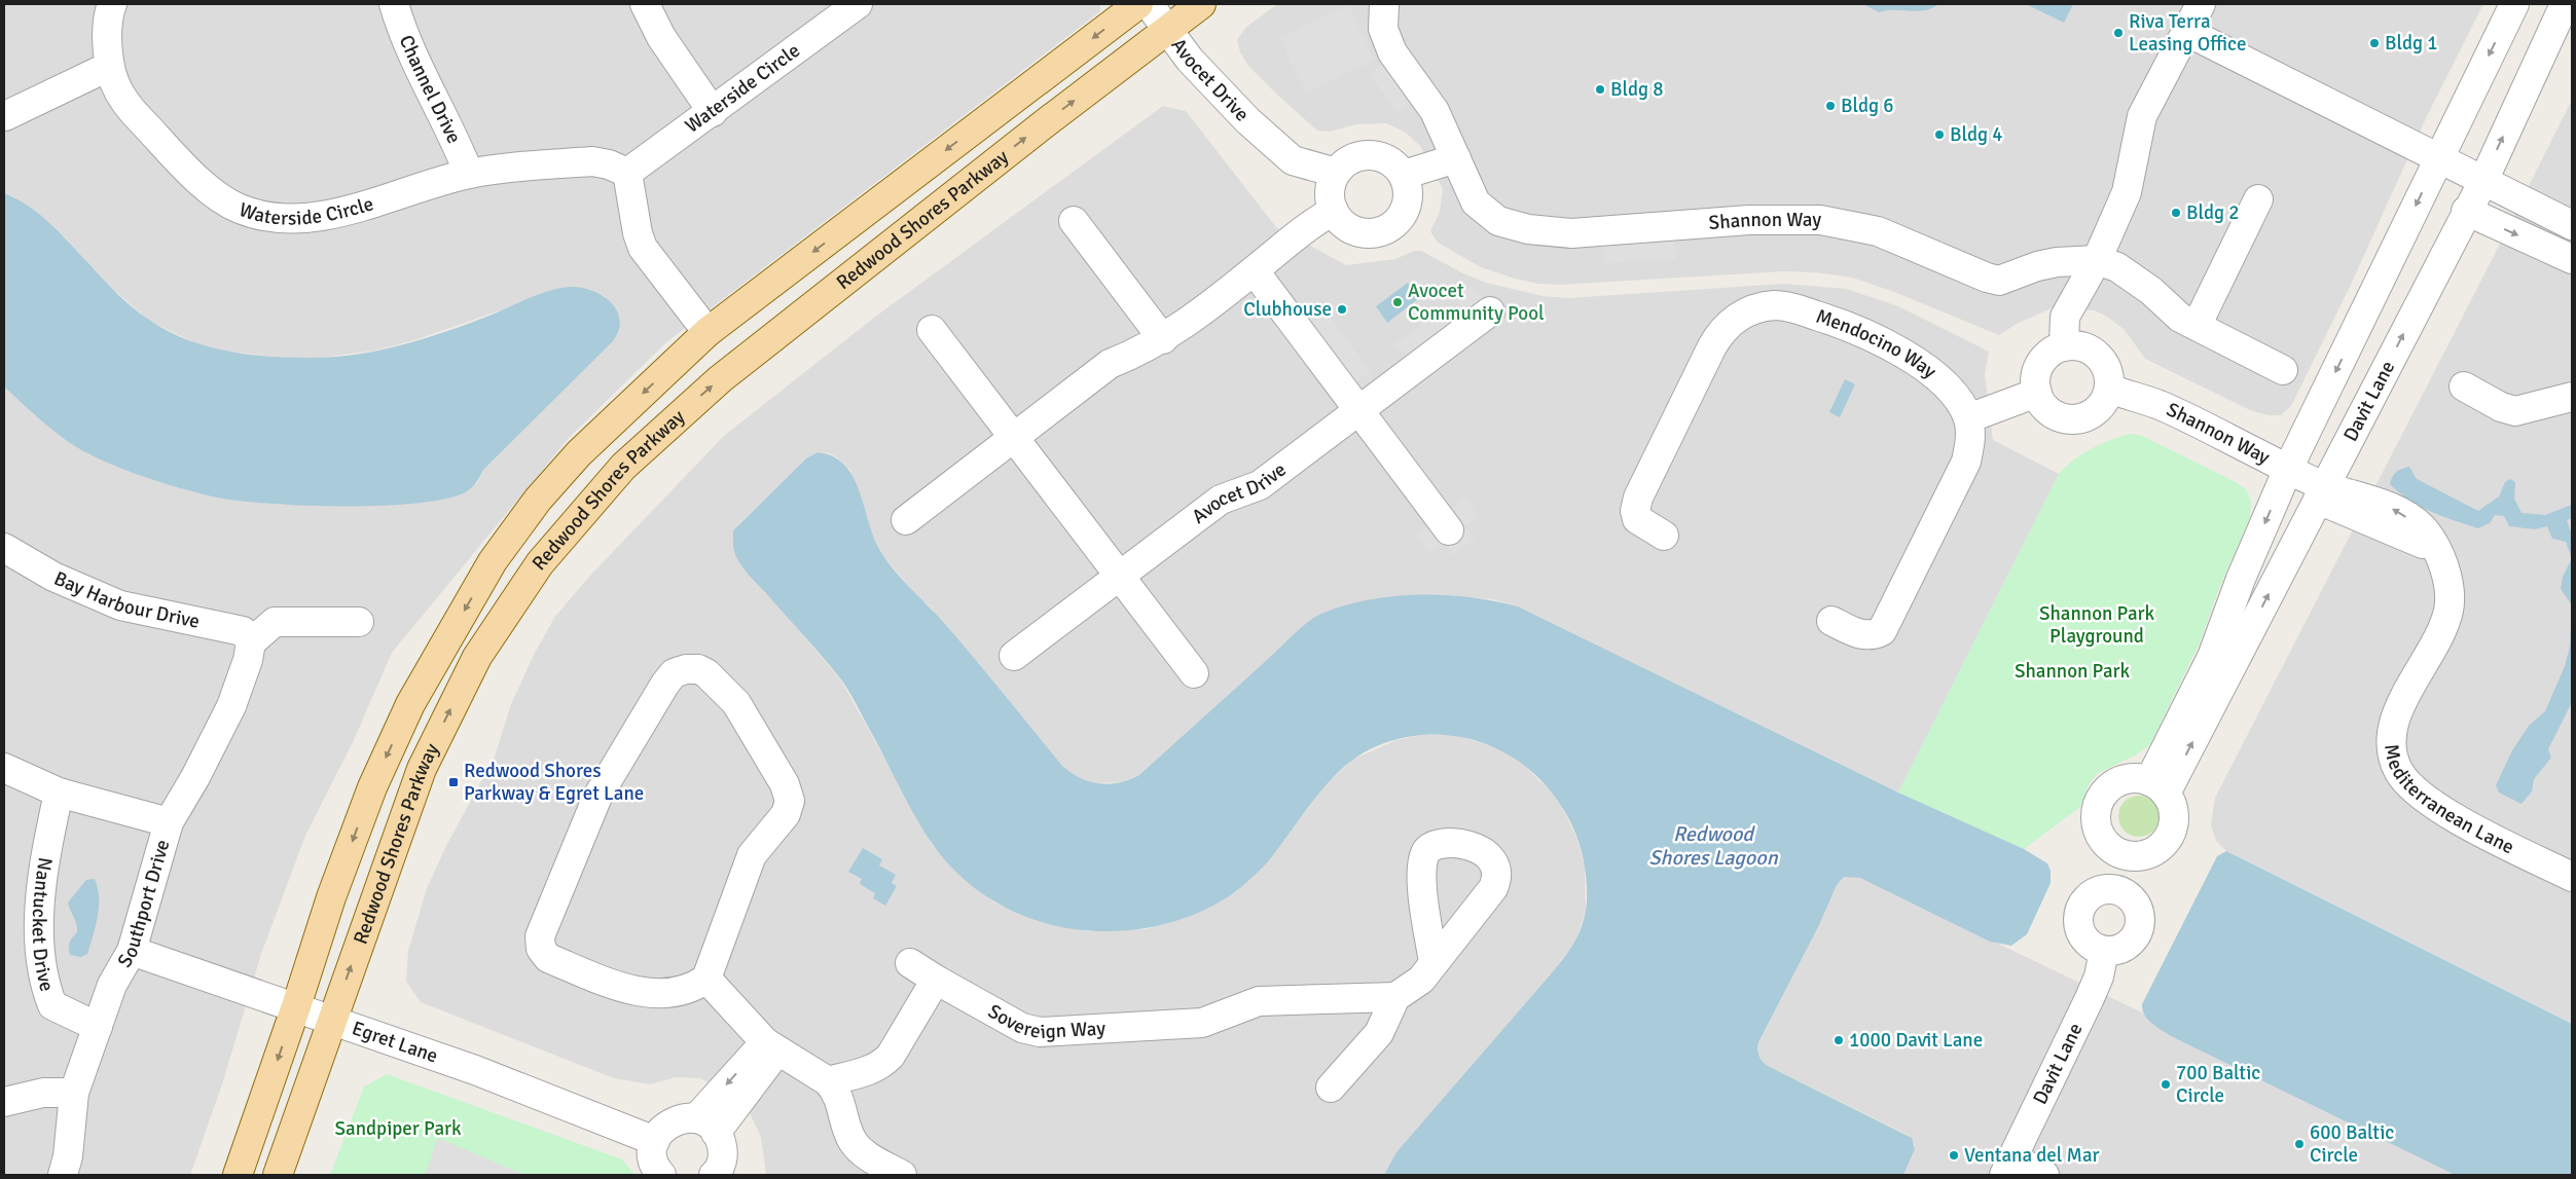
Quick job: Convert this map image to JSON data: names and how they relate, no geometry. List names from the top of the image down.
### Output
{
  "streets": {
    "main road": ["Redwood Shores Parkway"],
    "street": [
      "Avocet Drive",
      "Channel Drive",
      "Waterside Circle",
      "Shannon Way",
      "Mendocino Way",
      "Davit Lane",
      "Bay Harbour Drive",
      "Mediterranean Lane",
      "Southport Drive",
      "Nantucket Drive",
      "Sovereign Way",
      "Egret Lane"
    ]
  },
  "crossings": [
    ["Avocet Drive", "Redwood Shores Parkway"],
    ["Channel Drive", "Waterside Circle"],
    ["Redwood Shores Parkway", "Egret Lane"],
    ["Shannon Way", "Davit Lane"],
    ["Shannon Way", "Mediterranean Lane"],
    ["Davit Lane", "Mediterranean Lane"],
    ["Bay Harbour Drive", "Southport Drive"],
    ["Southport Drive", "Nantucket Drive"],
    ["Southport Drive", "Egret Lane"]
  ],
  "water": ["Redwood Shores Lagoon"],
  "parks": ["Shannon Park Playground", "Shannon Park", "Sandpiper Park"],
  "places": {
    "other": [
      "Riva Terra Leasing Office",
      "Bldg 1",
      "Bldg 8",
      "Bldg 6",
      "Bldg 4",
      "Bldg 2",
      "Avocet Community Pool",
      "Clubhouse",
      "1000 Davit Lane",
      "700 Baltic Circle",
      "600 Baltic Circle",
      "Ventana del Mar"
    ],
    "transit": ["Redwood Shores Parkway & Egret Lane"]
  }
}
